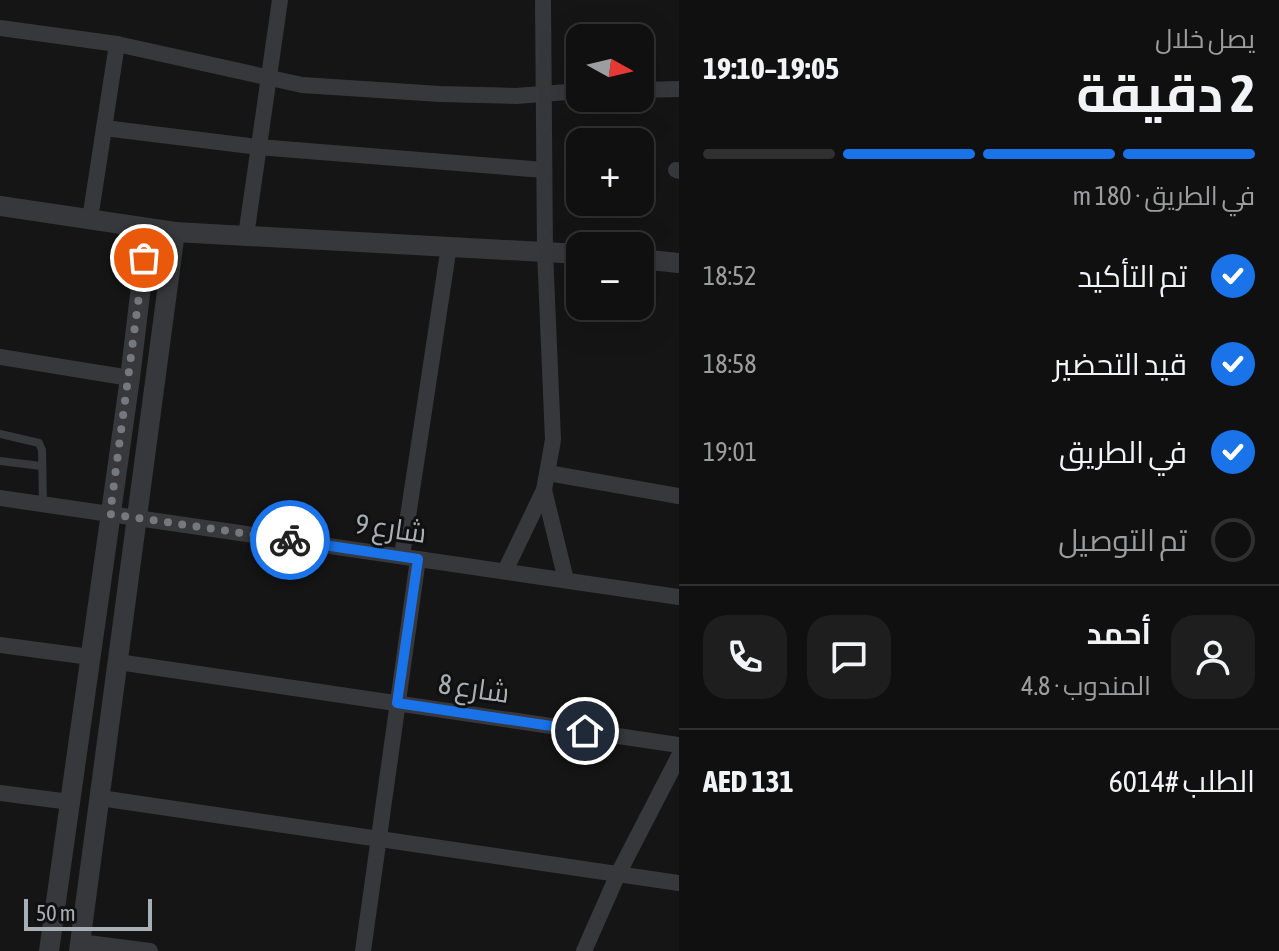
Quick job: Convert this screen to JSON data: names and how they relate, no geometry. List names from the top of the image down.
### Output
{
  "streets": {
    "street": ["شارع 9", "شارع 8"]
  },
  "scale_bar": "50 m",
  "north": "right",
  "page": {
    "heading": ["2 دقيقة", "يصل خلال", "19:05–19:10"],
    "panel": [
      "أحمد",
      "المندوب · 4.8",
      "الطلب #6014",
      "AED 131"
    ],
    "map_buttons": ["+", "−"],
    "bar": "في الطريق · 180 m",
    "list": [
      ["تم التأكيد", "18:52"],
      ["قيد التحضير", "18:58"],
      ["في الطريق", "19:01"],
      "تم التوصيل"
    ],
    "scale": "50 m"
  }
}
